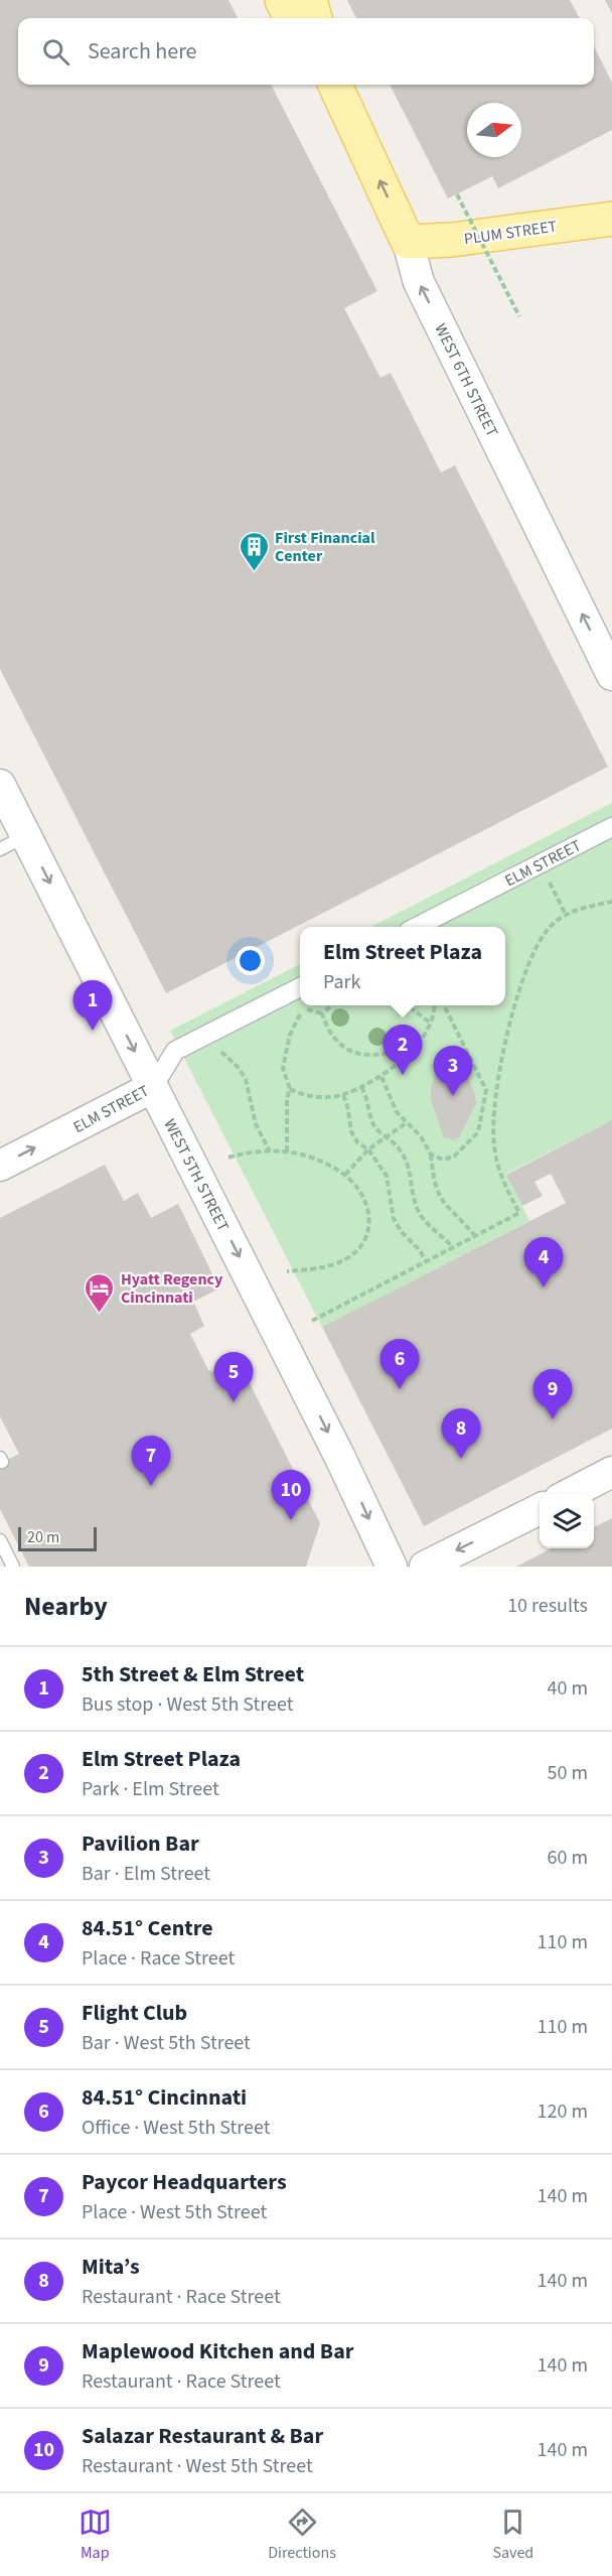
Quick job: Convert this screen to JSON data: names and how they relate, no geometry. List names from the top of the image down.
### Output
{
  "streets": {
    "main road": ["PLUM STREET", "WEST 6TH STREET"],
    "street": ["ELM STREET", "WEST 5TH STREET"]
  },
  "crossings": [
    ["PLUM STREET", "WEST 6TH STREET"],
    ["ELM STREET", "WEST 5TH STREET"]
  ],
  "one_way": ["WEST 6TH STREET", "WEST 5TH STREET"],
  "places": {
    "building": ["First Financial Center"],
    "hotel": ["Hyatt Regency Cincinnati"]
  },
  "scale_bar": "20 m",
  "north": "right",
  "page": {
    "search": "Search here",
    "popup": ["Elm Street Plaza", "Park"],
    "pins": [
      "1",
      "2",
      "3",
      "4",
      "6",
      "5",
      "9",
      "8",
      "7",
      "10"
    ],
    "scale": "20 m",
    "heading": ["Nearby", "10 results"],
    "list": [
      {
        "mark": "1",
        "name": "5th Street & Elm Street",
        "note": "Bus stop · West 5th Street",
        "value": "40 m"
      },
      {
        "mark": "2",
        "name": "Elm Street Plaza",
        "note": "Park · Elm Street",
        "value": "50 m"
      },
      {
        "mark": "3",
        "name": "Pavilion Bar",
        "note": "Bar · Elm Street",
        "value": "60 m"
      },
      {
        "mark": "4",
        "name": "84.51° Centre",
        "note": "Place · Race Street",
        "value": "110 m"
      },
      {
        "mark": "5",
        "name": "Flight Club",
        "note": "Bar · West 5th Street",
        "value": "110 m"
      },
      {
        "mark": "6",
        "name": "84.51° Cincinnati",
        "note": "Office · West 5th Street",
        "value": "120 m"
      },
      {
        "mark": "7",
        "name": "Paycor Headquarters",
        "note": "Place · West 5th Street",
        "value": "140 m"
      },
      {
        "mark": "8",
        "name": "Mita’s",
        "note": "Restaurant · Race Street",
        "value": "140 m"
      },
      {
        "mark": "9",
        "name": "Maplewood Kitchen and Bar",
        "note": "Restaurant · Race Street",
        "value": "140 m"
      },
      {
        "mark": "10",
        "name": "Salazar Restaurant & Bar",
        "note": "Restaurant · West 5th Street",
        "value": "140 m"
      }
    ],
    "nav": ["Map", "Directions", "Saved"]
  }
}
